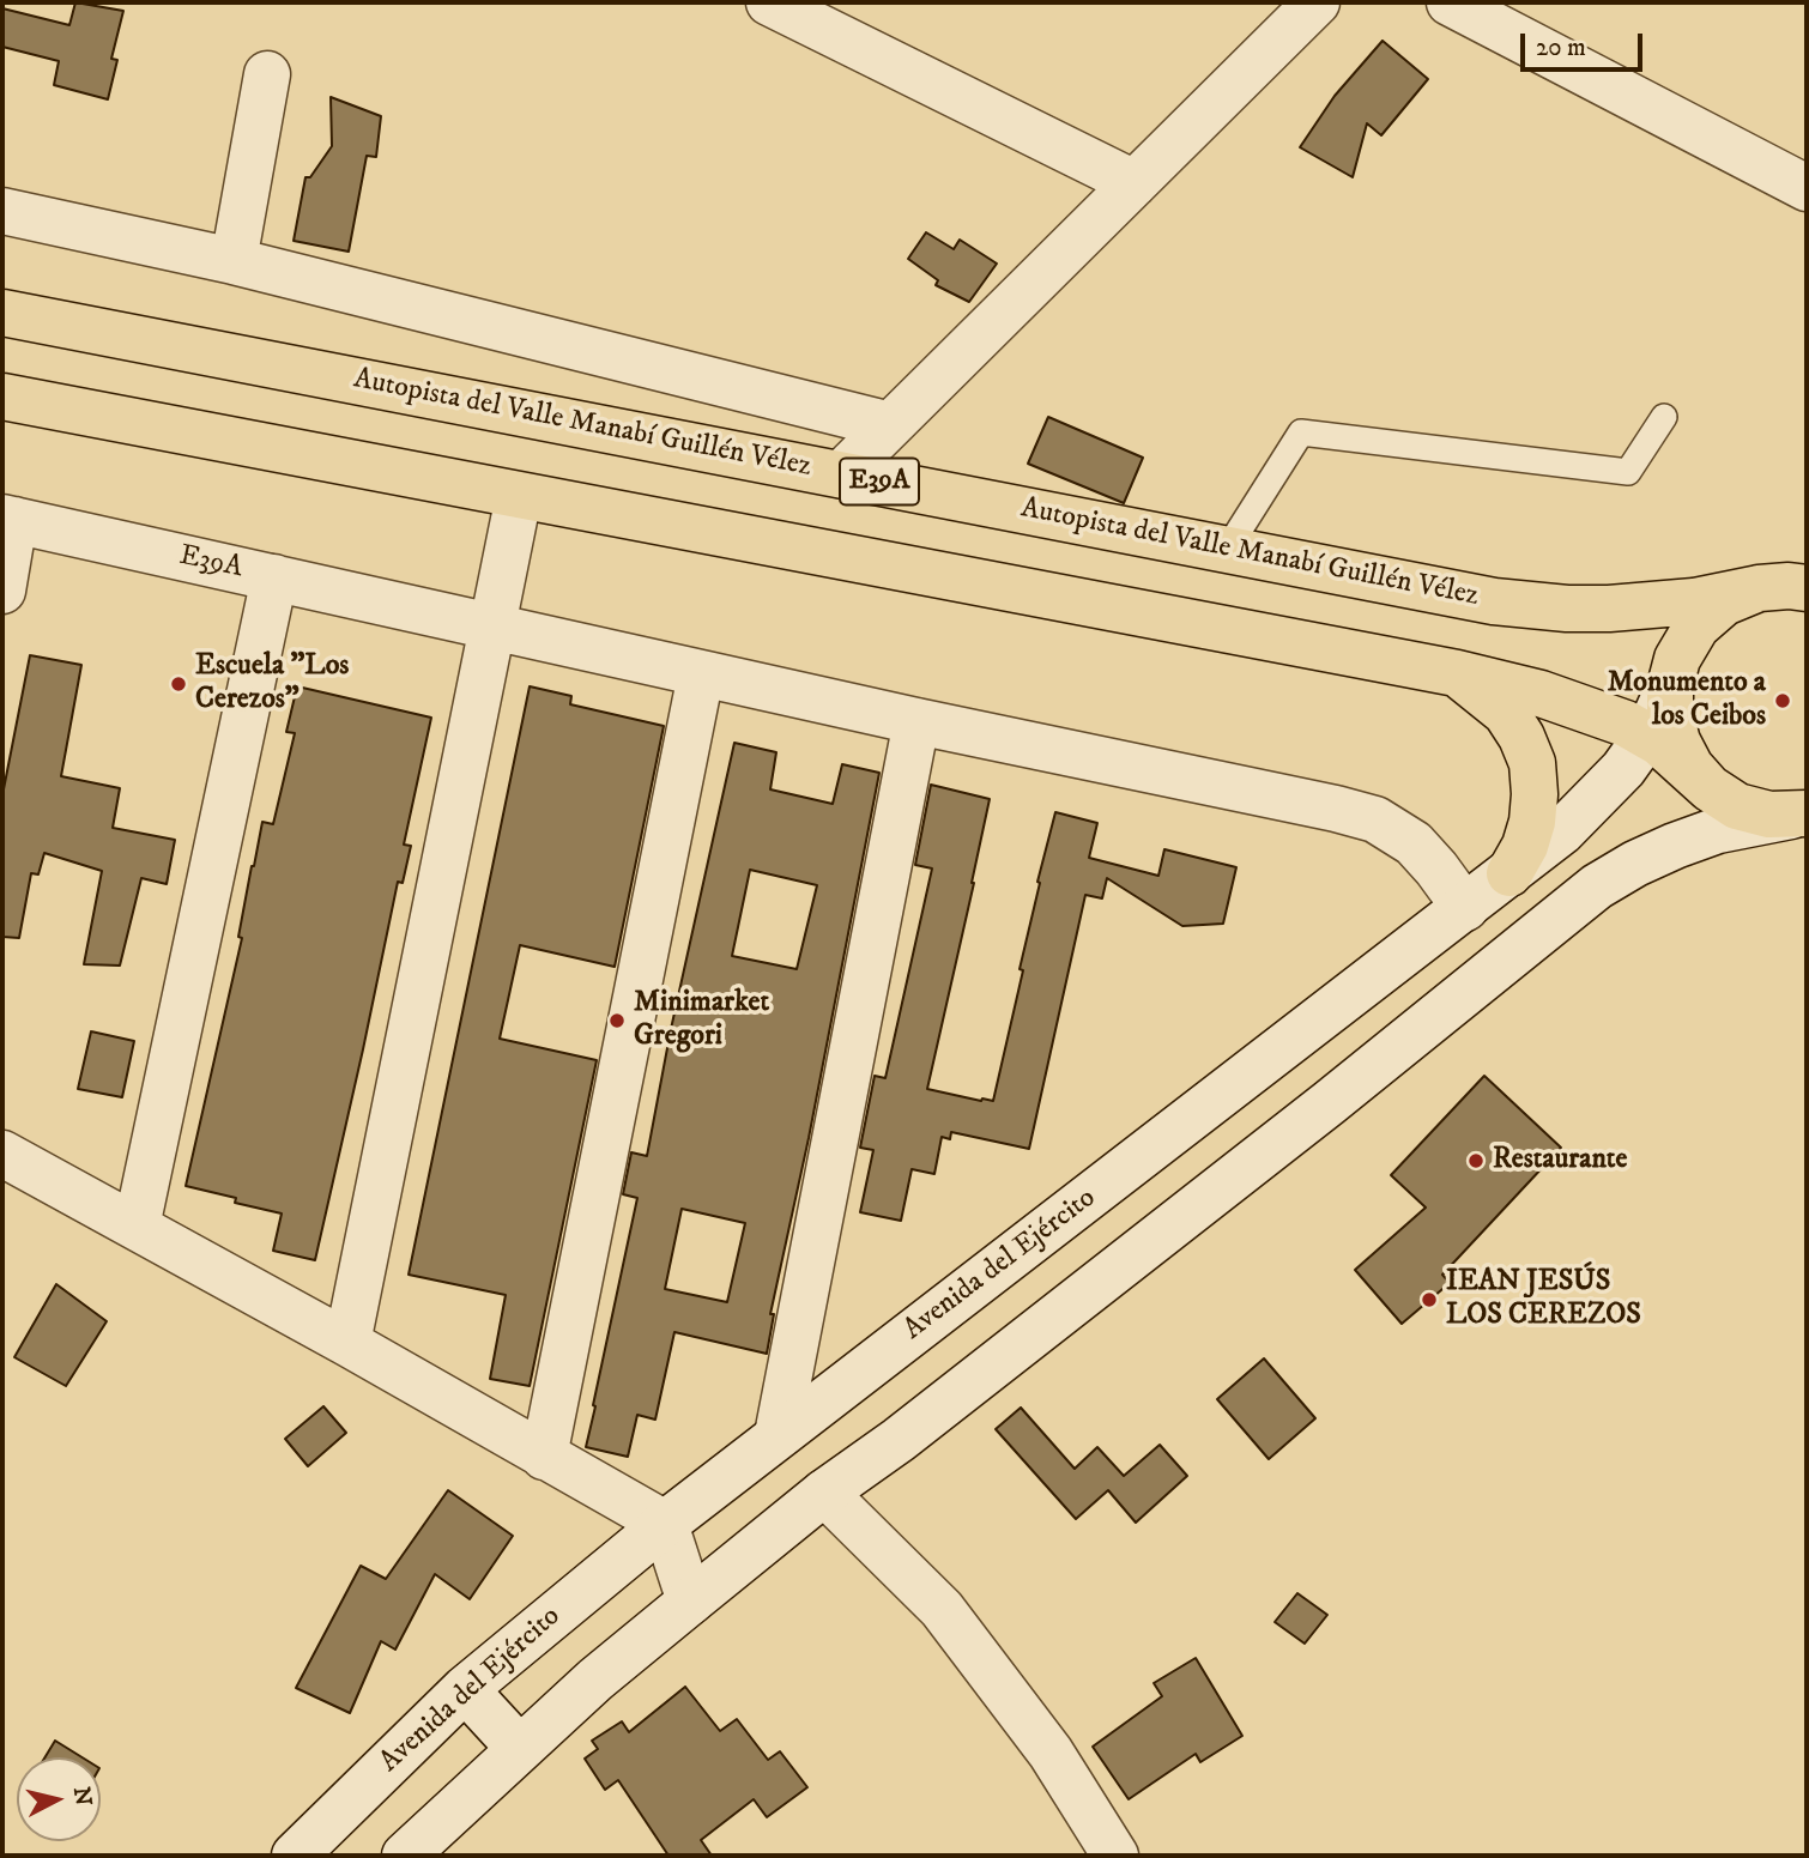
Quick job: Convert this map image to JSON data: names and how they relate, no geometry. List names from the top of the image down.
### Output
{
  "streets": {
    "main road": ["Autopista del Valle Manabí Guillén Vélez", "E39A"],
    "street": ["Avenida del Ejército"]
  },
  "crossings": [
    ["Autopista del Valle Manabí Guillén Vélez", "E39A"],
    ["E39A", "Avenida del Ejército"]
  ],
  "places": [
    "Escuela \"Los Cerezos\"",
    "Monumento a los Ceibos",
    "Minimarket Gregori",
    "Restaurante",
    "IEAN JESÚS LOS CEREZOS"
  ],
  "scale_bar": "20 m",
  "north": "right"
}
